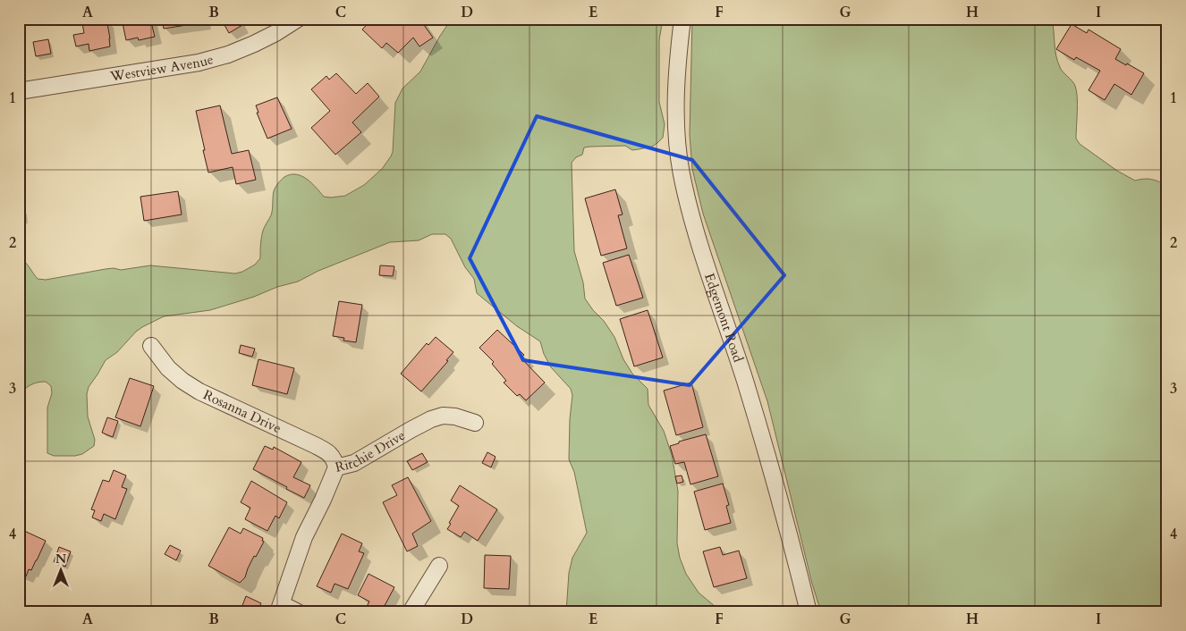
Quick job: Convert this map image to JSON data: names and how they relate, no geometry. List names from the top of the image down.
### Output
{
  "streets": {
    "street": [
      "Westview Avenue",
      "Edgemont Road",
      "Rosanna Drive",
      "Ritchie Drive"
    ]
  },
  "crossings": [
    ["Rosanna Drive", "Ritchie Drive"]
  ],
  "north": "top",
  "grid": {
    "columns": [
      "A",
      "B",
      "C",
      "D",
      "E",
      "F",
      "G",
      "H",
      "I"
    ],
    "rows": [
      "1",
      "2",
      "3",
      "4"
    ]
  }
}
